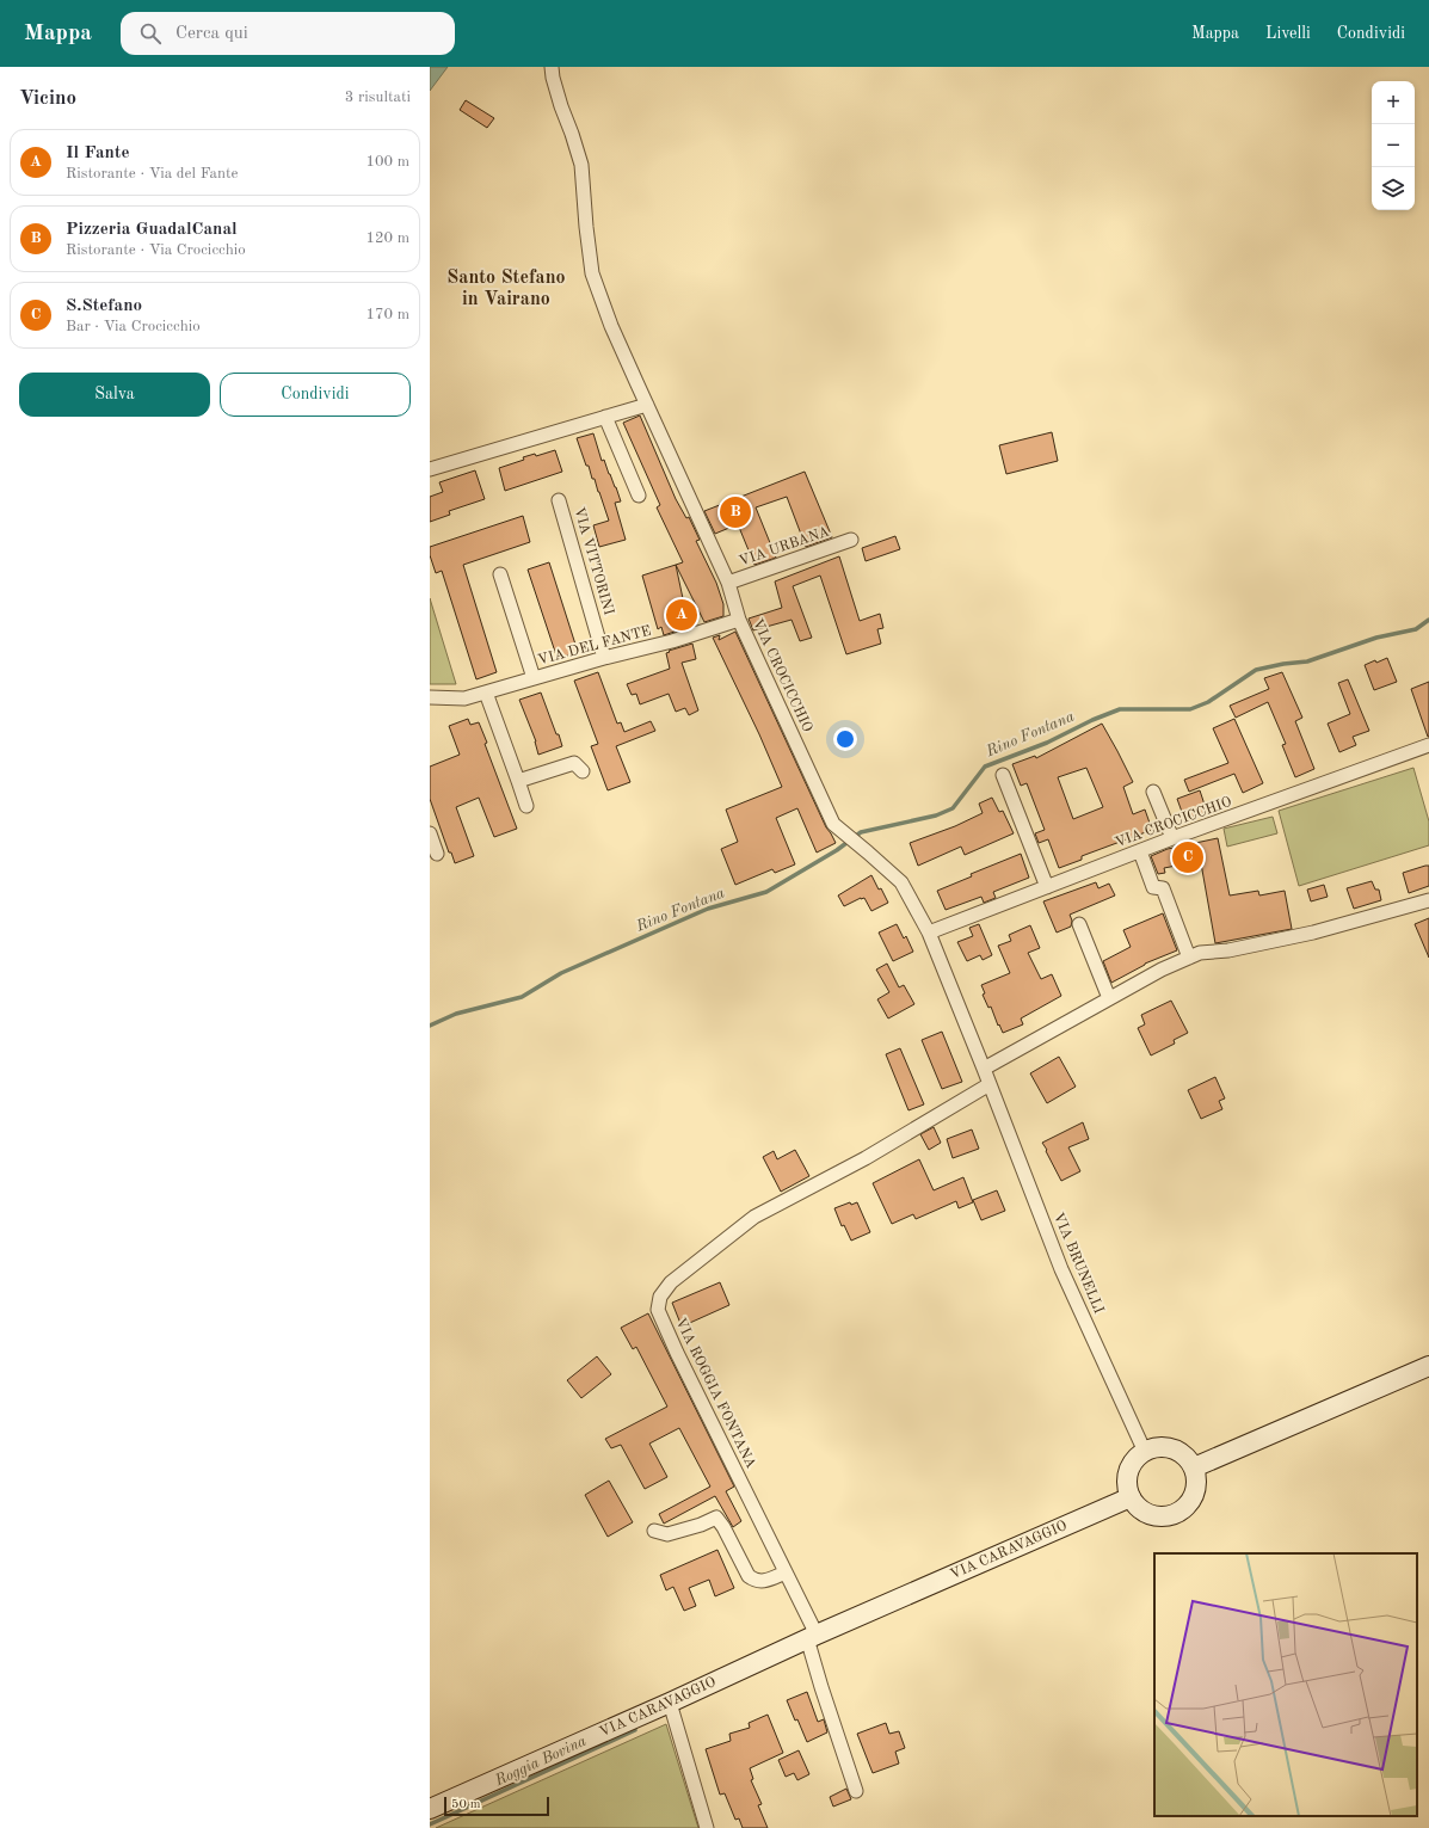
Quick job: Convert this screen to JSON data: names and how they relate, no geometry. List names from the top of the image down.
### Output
{
  "streets": {
    "street": [
      "VIA URBANA",
      "VIA VITTORINI",
      "VIA DEL FANTE",
      "VIA CROCICCHIO",
      "VIA BRUNELLI",
      "VIA ROGGIA FONTANA",
      "VIA CARAVAGGIO"
    ]
  },
  "crossings": [
    ["VIA URBANA", "VIA CROCICCHIO"],
    ["VIA VITTORINI", "VIA DEL FANTE"],
    ["VIA DEL FANTE", "VIA CROCICCHIO"],
    ["VIA CROCICCHIO", "VIA BRUNELLI"],
    ["VIA CROCICCHIO", "VIA ROGGIA FONTANA"],
    ["VIA BRUNELLI", "VIA ROGGIA FONTANA"],
    ["VIA BRUNELLI", "VIA CARAVAGGIO"],
    ["VIA ROGGIA FONTANA", "VIA CARAVAGGIO"]
  ],
  "districts": ["Santo Stefano in Vairano"],
  "water": ["Rino Fontana", "Roggia Bovina"],
  "scale_bar": "50 m",
  "page": {
    "header": "Mappa",
    "search": "Cerca qui",
    "nav": ["Mappa", "Livelli", "Condividi"],
    "heading": ["Vicino", "3 risultati"],
    "map_buttons": ["+", "−"],
    "list": [
      {
        "mark": "A",
        "name": "Il Fante",
        "note": "Ristorante · Via del Fante",
        "value": "100 m"
      },
      {
        "mark": "B",
        "name": "Pizzeria GuadalCanal",
        "note": "Ristorante · Via Crocicchio",
        "value": "120 m"
      },
      {
        "mark": "C",
        "name": "S.Stefano",
        "note": "Bar · Via Crocicchio",
        "value": "170 m"
      }
    ],
    "buttons": ["Salva", "Condividi"],
    "pins": ["B", "A", "C"],
    "scale": "50 m"
  }
}
